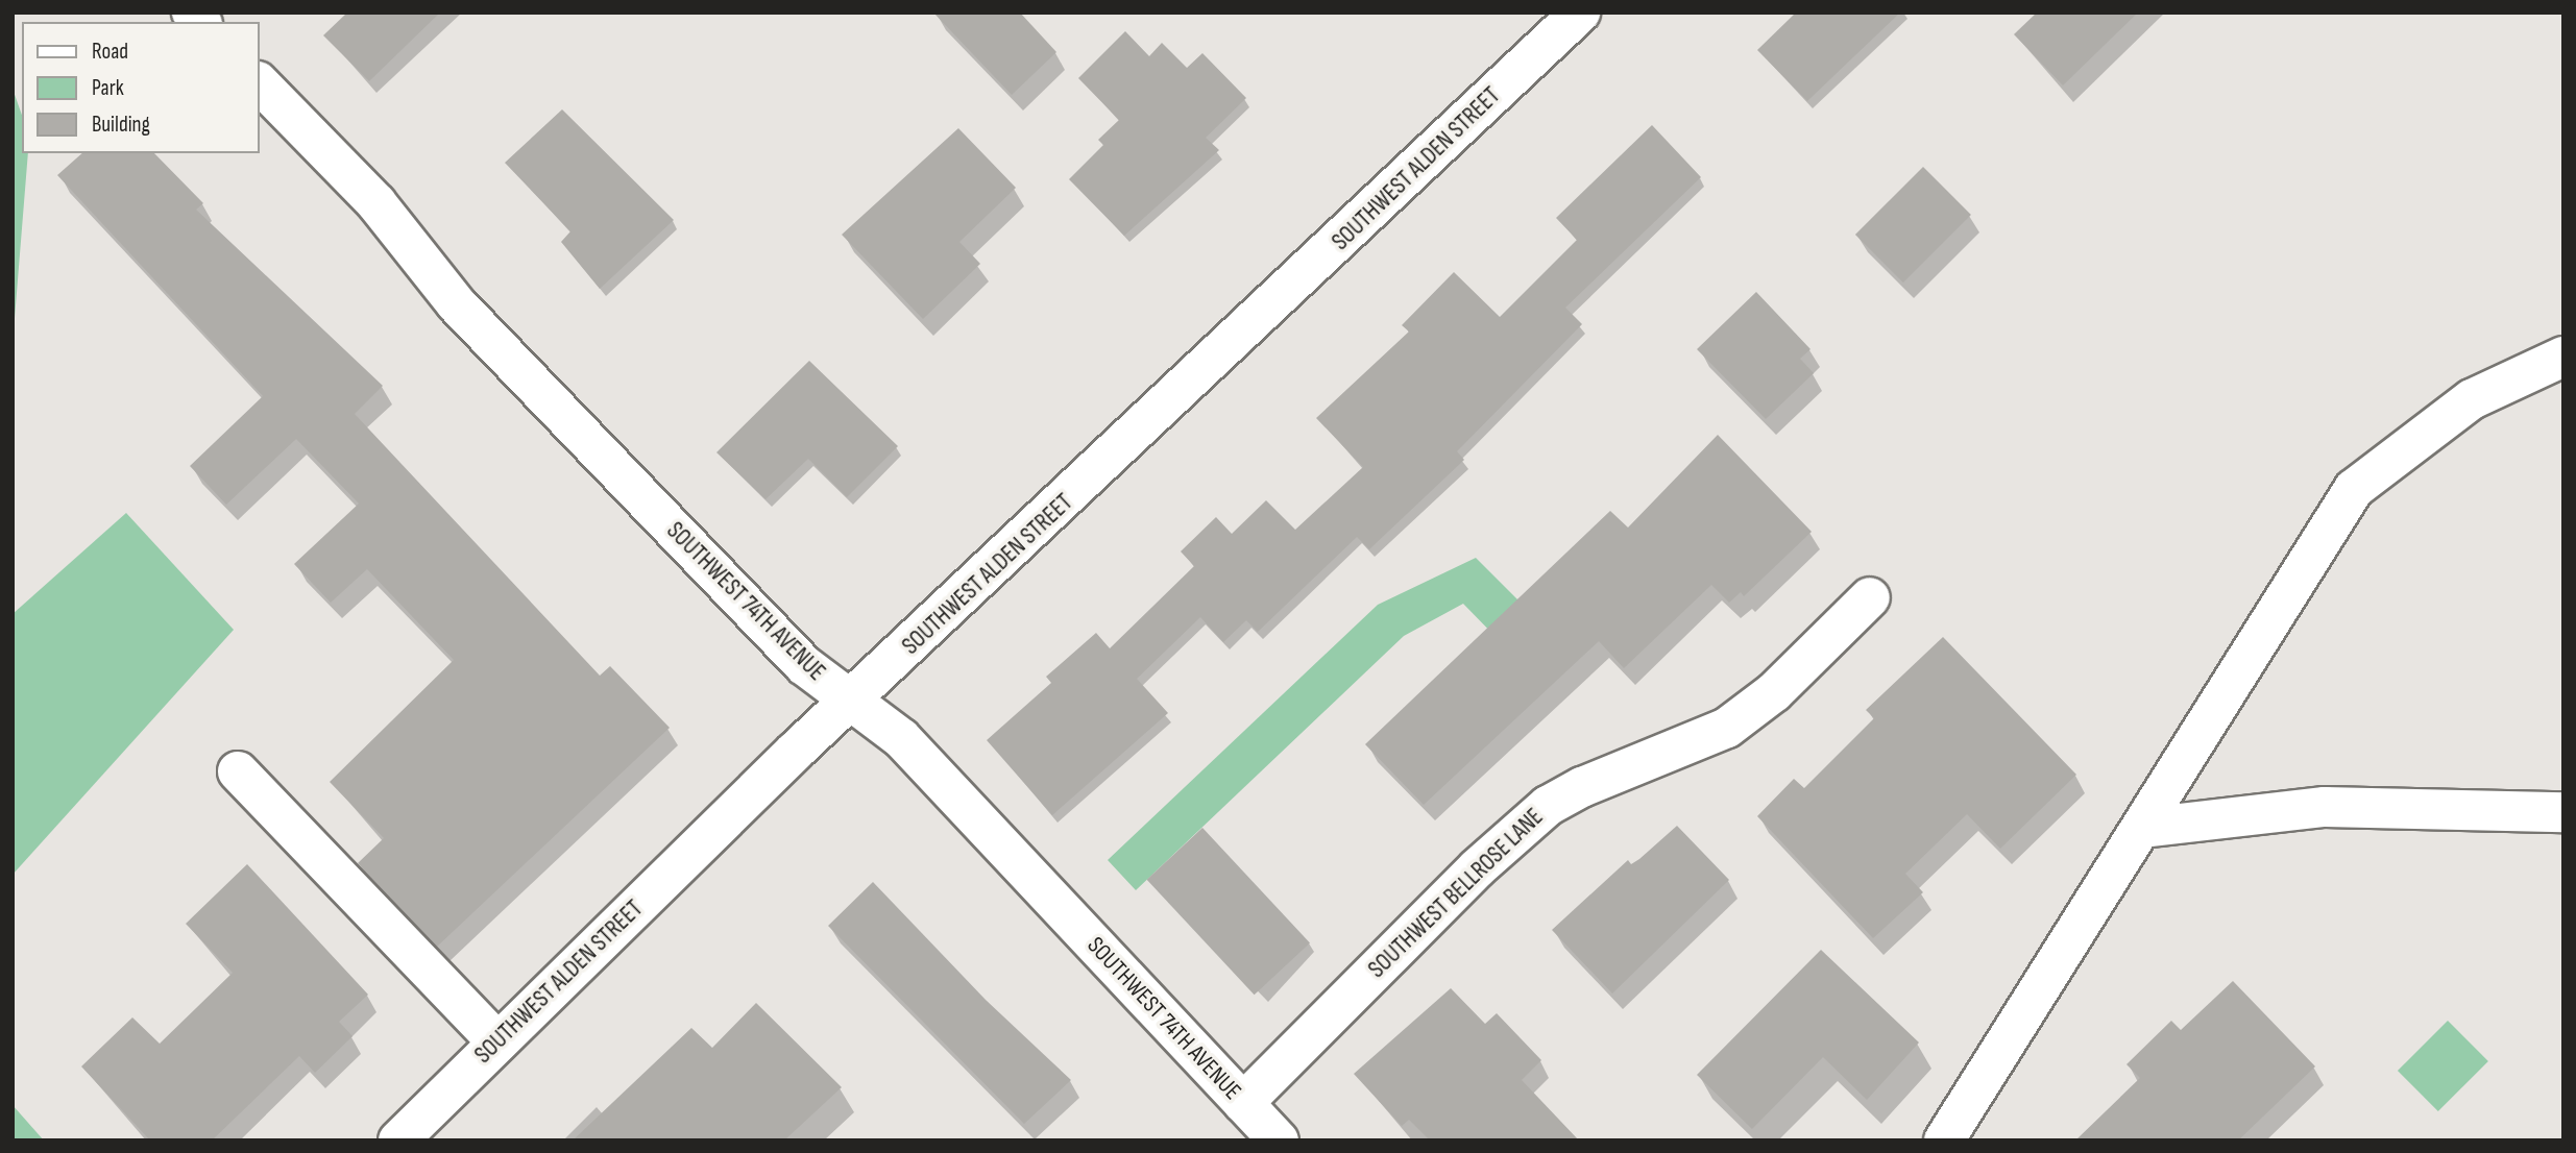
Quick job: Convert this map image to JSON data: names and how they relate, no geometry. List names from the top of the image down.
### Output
{
  "streets": {
    "street": ["SOUTHWEST ALDEN STREET", "SOUTHWEST 74TH AVENUE", "SOUTHWEST BELLROSE LANE"]
  },
  "crossings": [
    ["SOUTHWEST ALDEN STREET", "SOUTHWEST 74TH AVENUE"],
    ["SOUTHWEST 74TH AVENUE", "SOUTHWEST BELLROSE LANE"]
  ],
  "legend": ["Road", "Park", "Building"]
}
